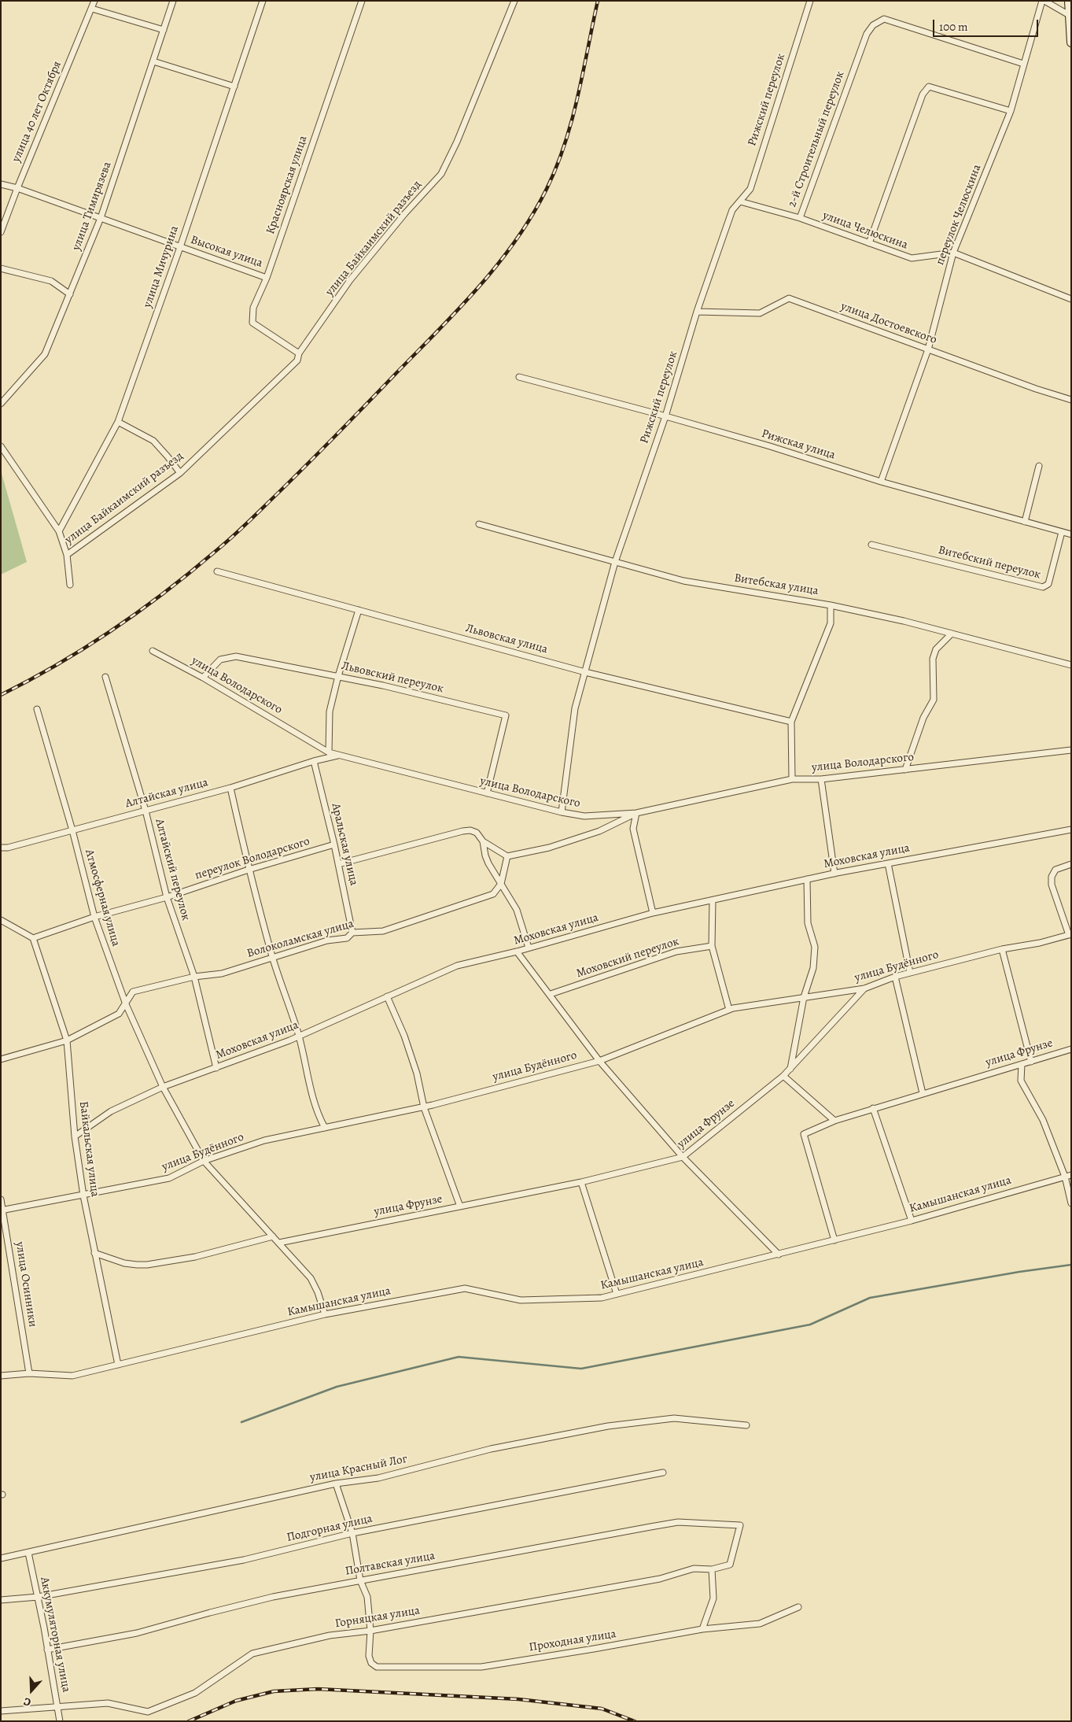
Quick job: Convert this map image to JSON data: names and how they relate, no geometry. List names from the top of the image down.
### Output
{
  "streets": {
    "street": [
      "Рижский переулок",
      "улица 40 лет Октября",
      "2-й Строительный переулок",
      "Красноярская улица",
      "улица Тимирязева",
      "переулок Челюскина",
      "улица Челюскина",
      "улица Байкаимский разъезд",
      "Высокая улица",
      "улица Мичурина",
      "улица Достоевского",
      "Рижская улица",
      "Витебский переулок",
      "Витебская улица",
      "Львовская улица",
      "Львовский переулок",
      "улица Володарского",
      "Алтайская улица",
      "Аральская улица",
      "Моховская улица",
      "переулок Володарского",
      "Алтайский переулок",
      "Атмосферная улица",
      "Волоколамская улица",
      "Моховский переулок",
      "улица Будённого",
      "улица Фрунзе",
      "Байкальская улица",
      "Камышанская улица",
      "улица Осинники",
      "улица Красный Лог",
      "Подгорная улица",
      "Полтавская улица",
      "Горняцкая улица",
      "Аккумуляторная улица",
      "Проходная улица"
    ]
  },
  "crossings": [
    ["Рижский переулок", "улица Челюскина"],
    ["Рижский переулок", "улица Достоевского"],
    ["Рижский переулок", "Рижская улица"],
    ["Рижский переулок", "Витебская улица"],
    ["Рижский переулок", "Львовская улица"],
    ["Рижский переулок", "улица Володарского"],
    ["улица 40 лет Октября", "Высокая улица"],
    ["2-й Строительный переулок", "переулок Челюскина"],
    ["2-й Строительный переулок", "улица Челюскина"],
    ["Красноярская улица", "улица Байкаимский разъезд"],
    ["Красноярская улица", "Высокая улица"],
    ["улица Тимирязева", "Высокая улица"],
    ["переулок Челюскина", "улица Челюскина"],
    ["переулок Челюскина", "улица Достоевского"],
    ["переулок Челюскина", "Рижская улица"],
    ["Высокая улица", "улица Мичурина"],
    ["Рижская улица", "Витебский переулок"],
    ["Львовский переулок", "улица Володарского"],
    ["улица Володарского", "Алтайская улица"],
    ["Алтайская улица", "Аральская улица"],
    ["Алтайская улица", "Алтайский переулок"],
    ["Алтайская улица", "Атмосферная улица"],
    ["Аральская улица", "переулок Володарского"],
    ["Аральская улица", "Волоколамская улица"],
    ["Моховская улица", "Алтайский переулок"],
    ["Моховская улица", "Атмосферная улица"],
    ["Моховская улица", "Байкальская улица"],
    ["переулок Володарского", "Алтайский переулок"],
    ["переулок Володарского", "Атмосферная улица"],
    ["переулок Володарского", "Байкальская улица"],
    ["Алтайский переулок", "Волоколамская улица"],
    ["Атмосферная улица", "Волоколамская улица"],
    ["Атмосферная улица", "улица Будённого"],
    ["Атмосферная улица", "улица Фрунзе"],
    ["Атмосферная улица", "Камышанская улица"],
    ["Волоколамская улица", "Байкальская улица"],
    ["улица Будённого", "улица Фрунзе"],
    ["улица Будённого", "Байкальская улица"],
    ["улица Будённого", "улица Осинники"],
    ["улица Фрунзе", "Камышанская улица"],
    ["Байкальская улица", "Камышанская улица"],
    ["Камышанская улица", "улица Осинники"],
    ["улица Красный Лог", "Аккумуляторная улица"],
    ["Подгорная улица", "Аккумуляторная улица"],
    ["Полтавская улица", "Горняцкая улица"],
    ["Полтавская улица", "Аккумуляторная улица"],
    ["Горняцкая улица", "Аккумуляторная улица"],
    ["Горняцкая улица", "Проходная улица"]
  ],
  "scale_bar": "100 m",
  "north": "bottom"
}
